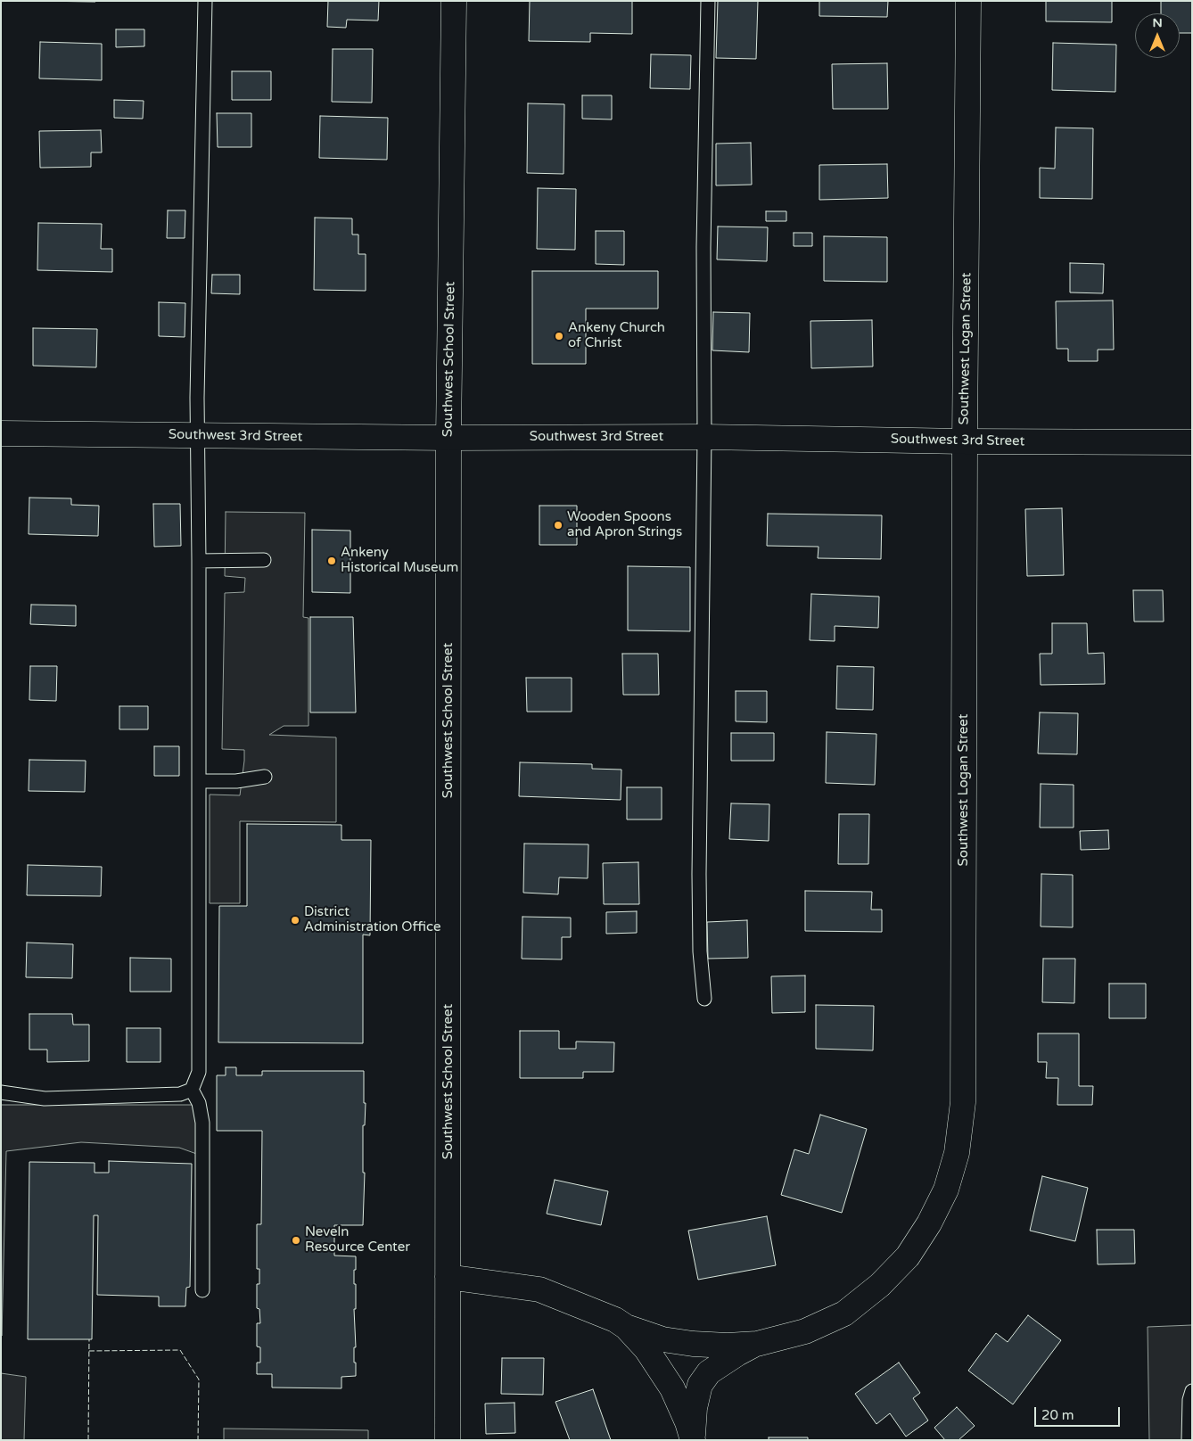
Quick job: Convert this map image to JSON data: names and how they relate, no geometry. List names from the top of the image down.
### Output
{
  "streets": {
    "street": ["Southwest Logan Street", "Southwest School Street", "Southwest 3rd Street"]
  },
  "crossings": [
    ["Southwest Logan Street", "Southwest 3rd Street"],
    ["Southwest School Street", "Southwest 3rd Street"]
  ],
  "places": [
    "Ankeny Church of Christ",
    "Wooden Spoons and Apron Strings",
    "Ankeny Historical Museum",
    "District Administration Office",
    "Neveln Resource Center"
  ],
  "scale_bar": "20 m",
  "north": "top"
}
